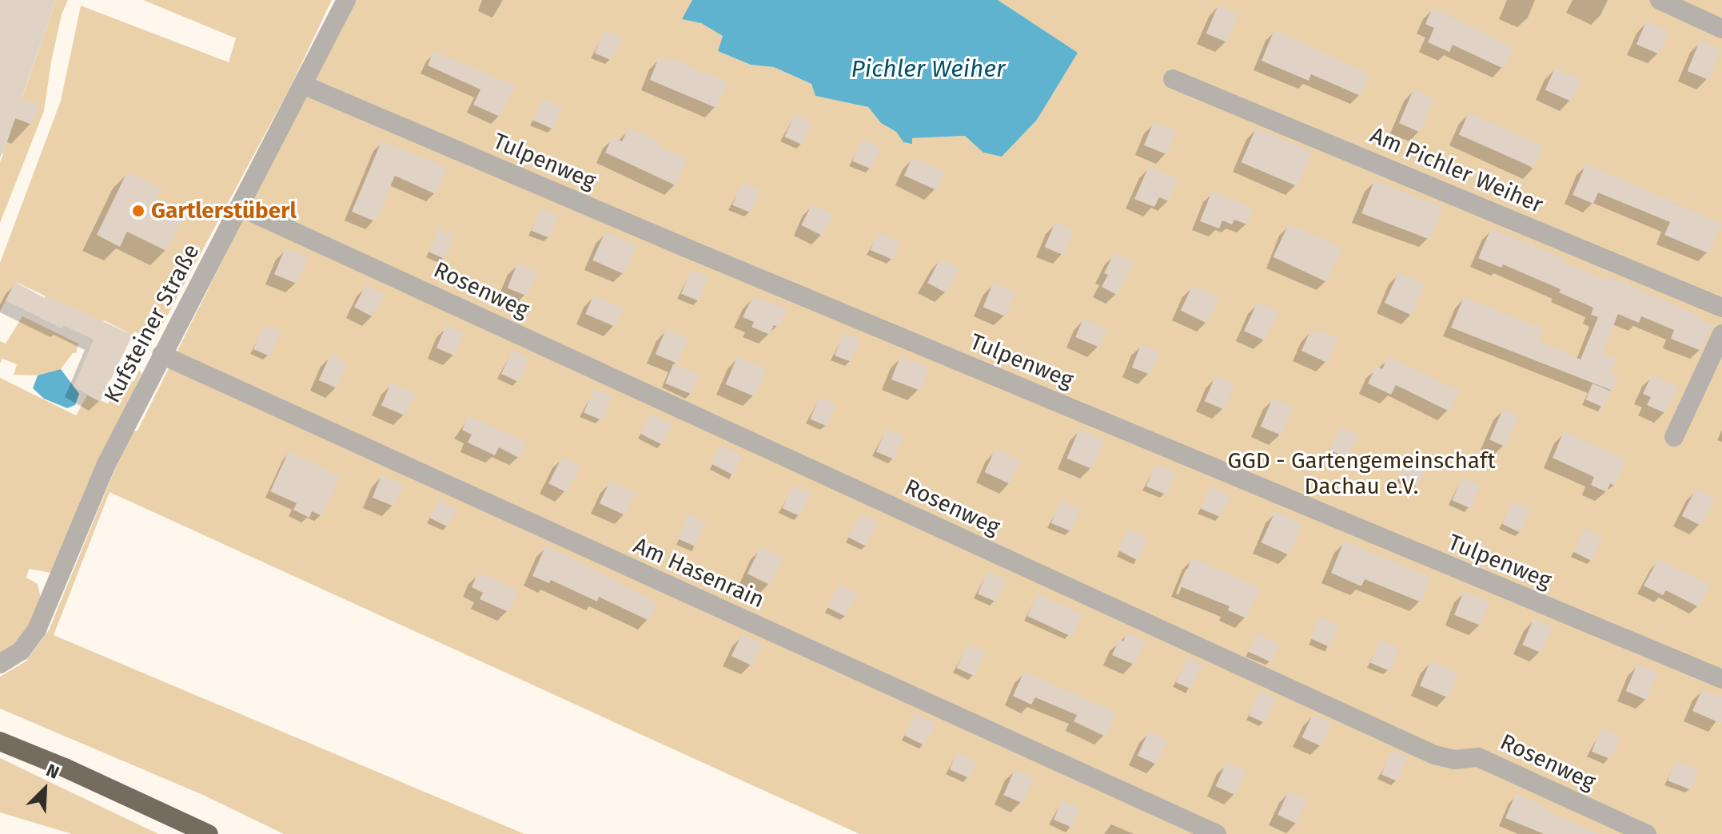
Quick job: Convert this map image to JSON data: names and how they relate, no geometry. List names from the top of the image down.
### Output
{
  "streets": {
    "street": [
      "Tulpenweg",
      "Am Pichler Weiher",
      "Rosenweg",
      "Kufsteiner Straße",
      "Am Hasenrain"
    ]
  },
  "crossings": [
    ["Tulpenweg", "Kufsteiner Straße"],
    ["Rosenweg", "Kufsteiner Straße"],
    ["Kufsteiner Straße", "Am Hasenrain"]
  ],
  "water": ["Pichler Weiher"],
  "parks": ["GGD - Gartengemeinschaft Dachau e.V."],
  "places": ["Gartlerstüberl"],
  "north": "top right"
}
